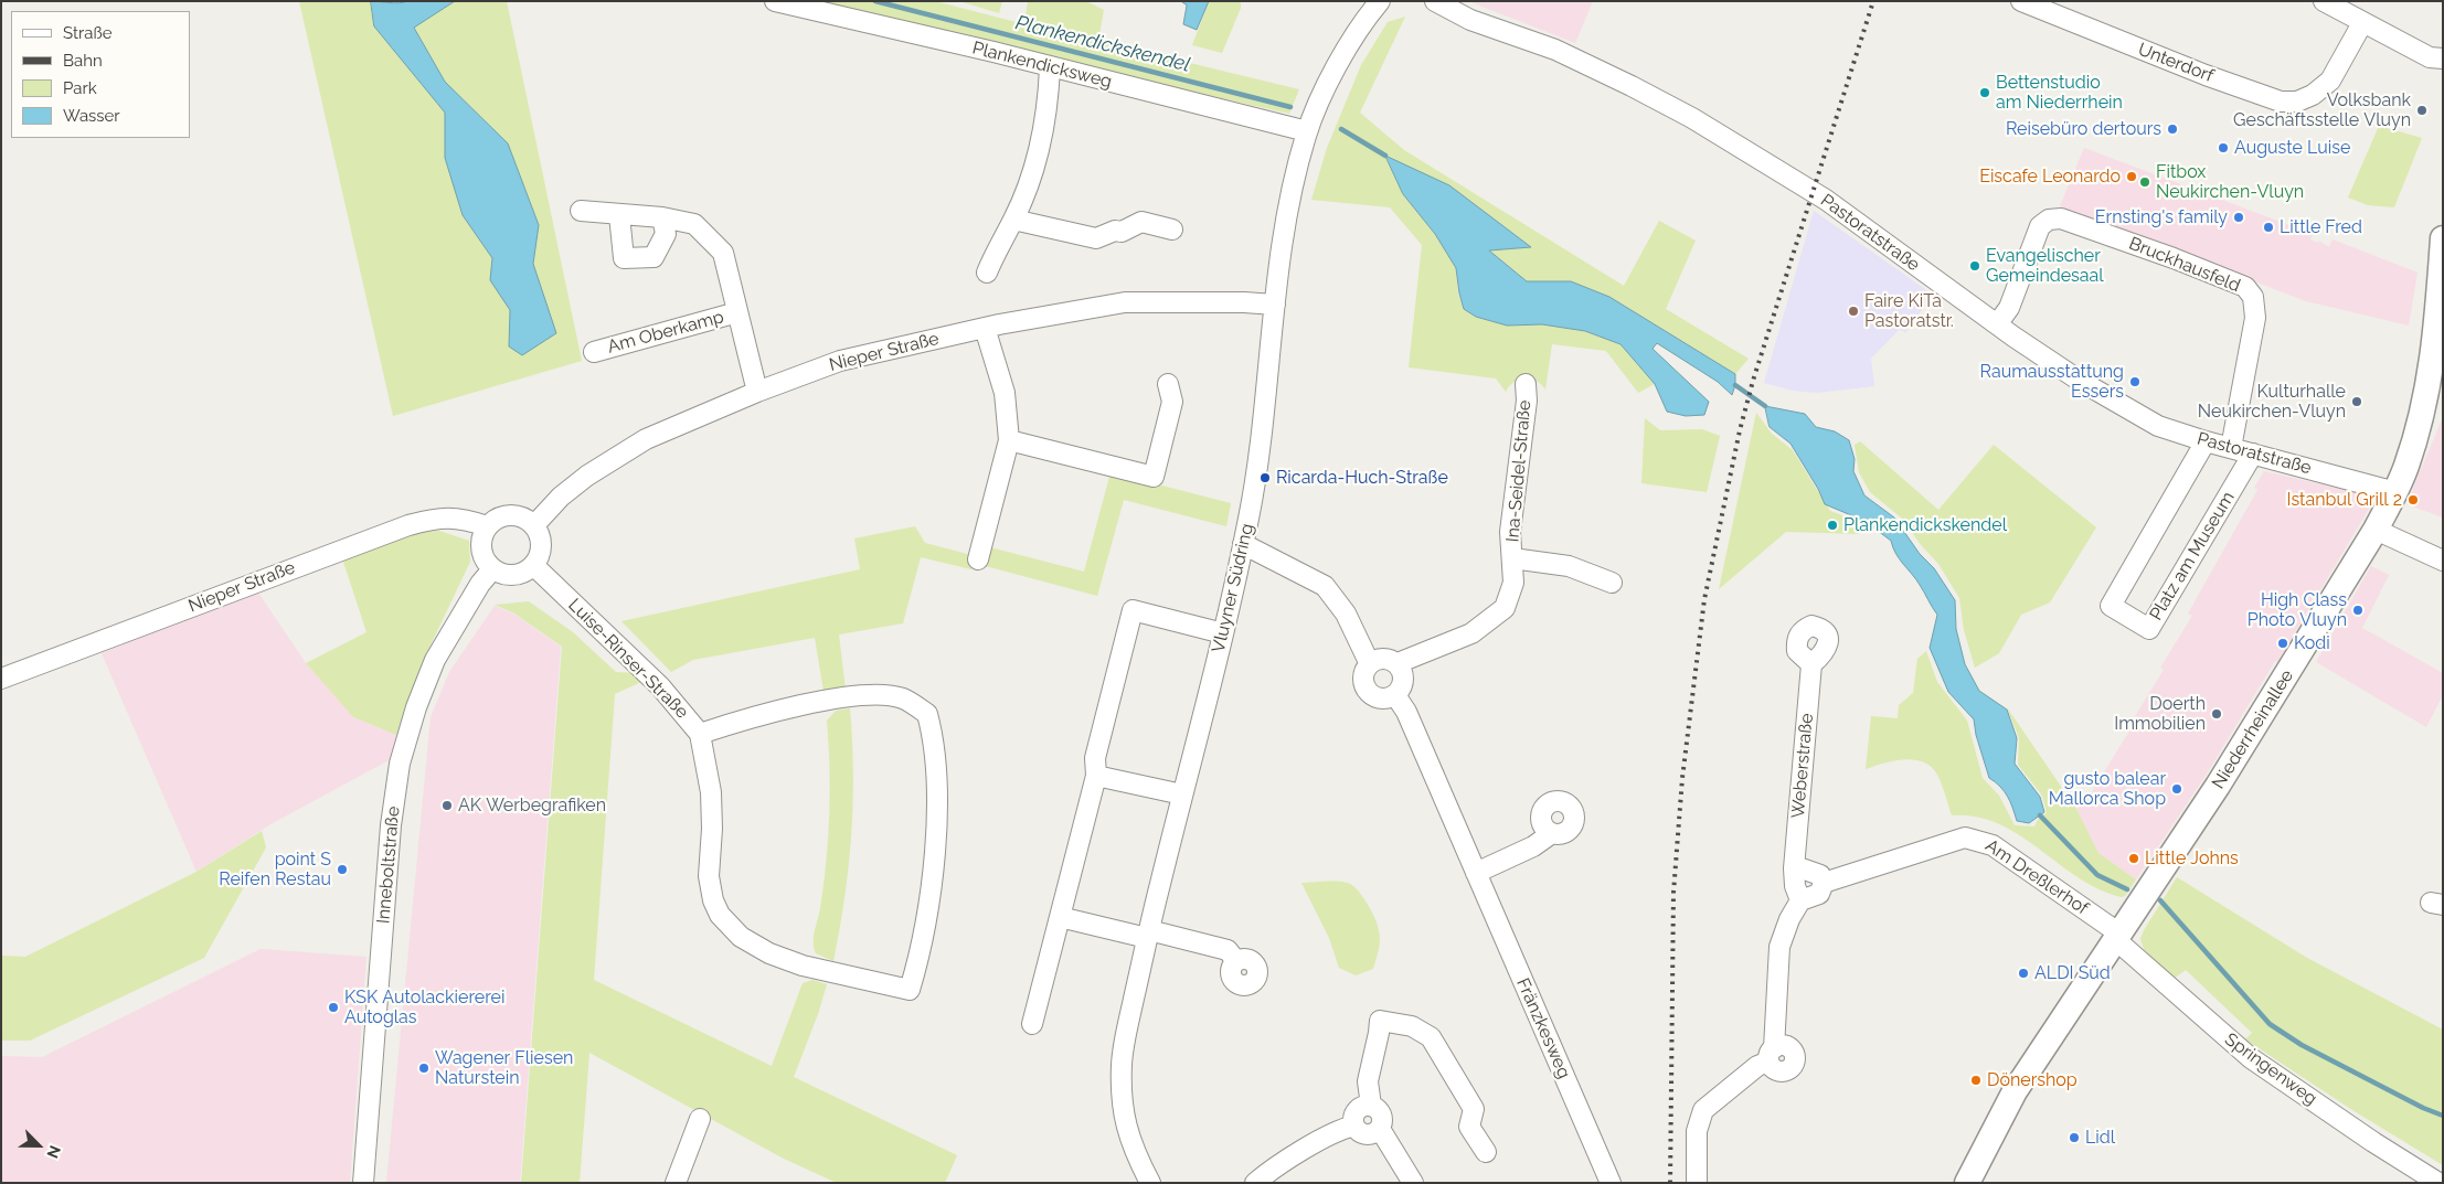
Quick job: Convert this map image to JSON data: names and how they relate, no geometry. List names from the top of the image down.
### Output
{
  "streets": {
    "main road": ["Niederrheinallee"],
    "street": [
      "Unterdorf",
      "Plankendicksweg",
      "Pastoratstraße",
      "Bruckhausfeld",
      "Am Oberkamp",
      "Nieper Straße",
      "Ina-Seidel-Straße",
      "Platz am Museum",
      "Vluyner Südring",
      "Luise-Rinser-Straße",
      "Weberstraße",
      "Inneboltstraße",
      "Am Dreßlerhof",
      "Fränzkesweg",
      "Springenweg"
    ]
  },
  "crossings": [
    ["Plankendicksweg", "Vluyner Südring"],
    ["Pastoratstraße", "Bruckhausfeld"],
    ["Pastoratstraße", "Platz am Museum"],
    ["Pastoratstraße", "Niederrheinallee"],
    ["Am Oberkamp", "Nieper Straße"],
    ["Nieper Straße", "Vluyner Südring"],
    ["Nieper Straße", "Luise-Rinser-Straße"],
    ["Nieper Straße", "Inneboltstraße"],
    ["Ina-Seidel-Straße", "Fränzkesweg"],
    ["Luise-Rinser-Straße", "Inneboltstraße"],
    ["Niederrheinallee", "Am Dreßlerhof"],
    ["Niederrheinallee", "Springenweg"],
    ["Am Dreßlerhof", "Springenweg"]
  ],
  "water": ["Plankendickskendel"],
  "places": [
    "Bettenstudio am Niederrhein",
    "Volksbank Geschäftsstelle Vluyn",
    "Reisebüro dertours",
    "Auguste Luise",
    "Eiscafe Leonardo",
    "Fitbox Neukirchen-Vluyn",
    "Ernsting's family",
    "Little Fred",
    "Evangelischer Gemeindesaal",
    "Faire KiTa Pastoratstr.",
    "Raumausstattung Essers",
    "Kulturhalle Neukirchen-Vluyn",
    "Ricarda-Huch-Straße",
    "Istanbul Grill 2",
    "Plankendickskendel",
    "High Class Photo Vluyn",
    "Kodi",
    "Doerth Immobilien",
    "gusto balear Mallorca Shop",
    "AK Werbegrafiken",
    "Little Johns",
    "point S Reifen Restau",
    "ALDI Süd",
    "KSK Autolackiererei Autoglas",
    "Wagener Fliesen Naturstein",
    "Dönershop",
    "Lidl"
  ],
  "legend": [
    "Straße",
    "Bahn",
    "Park",
    "Wasser"
  ],
  "north": "bottom right"
}
